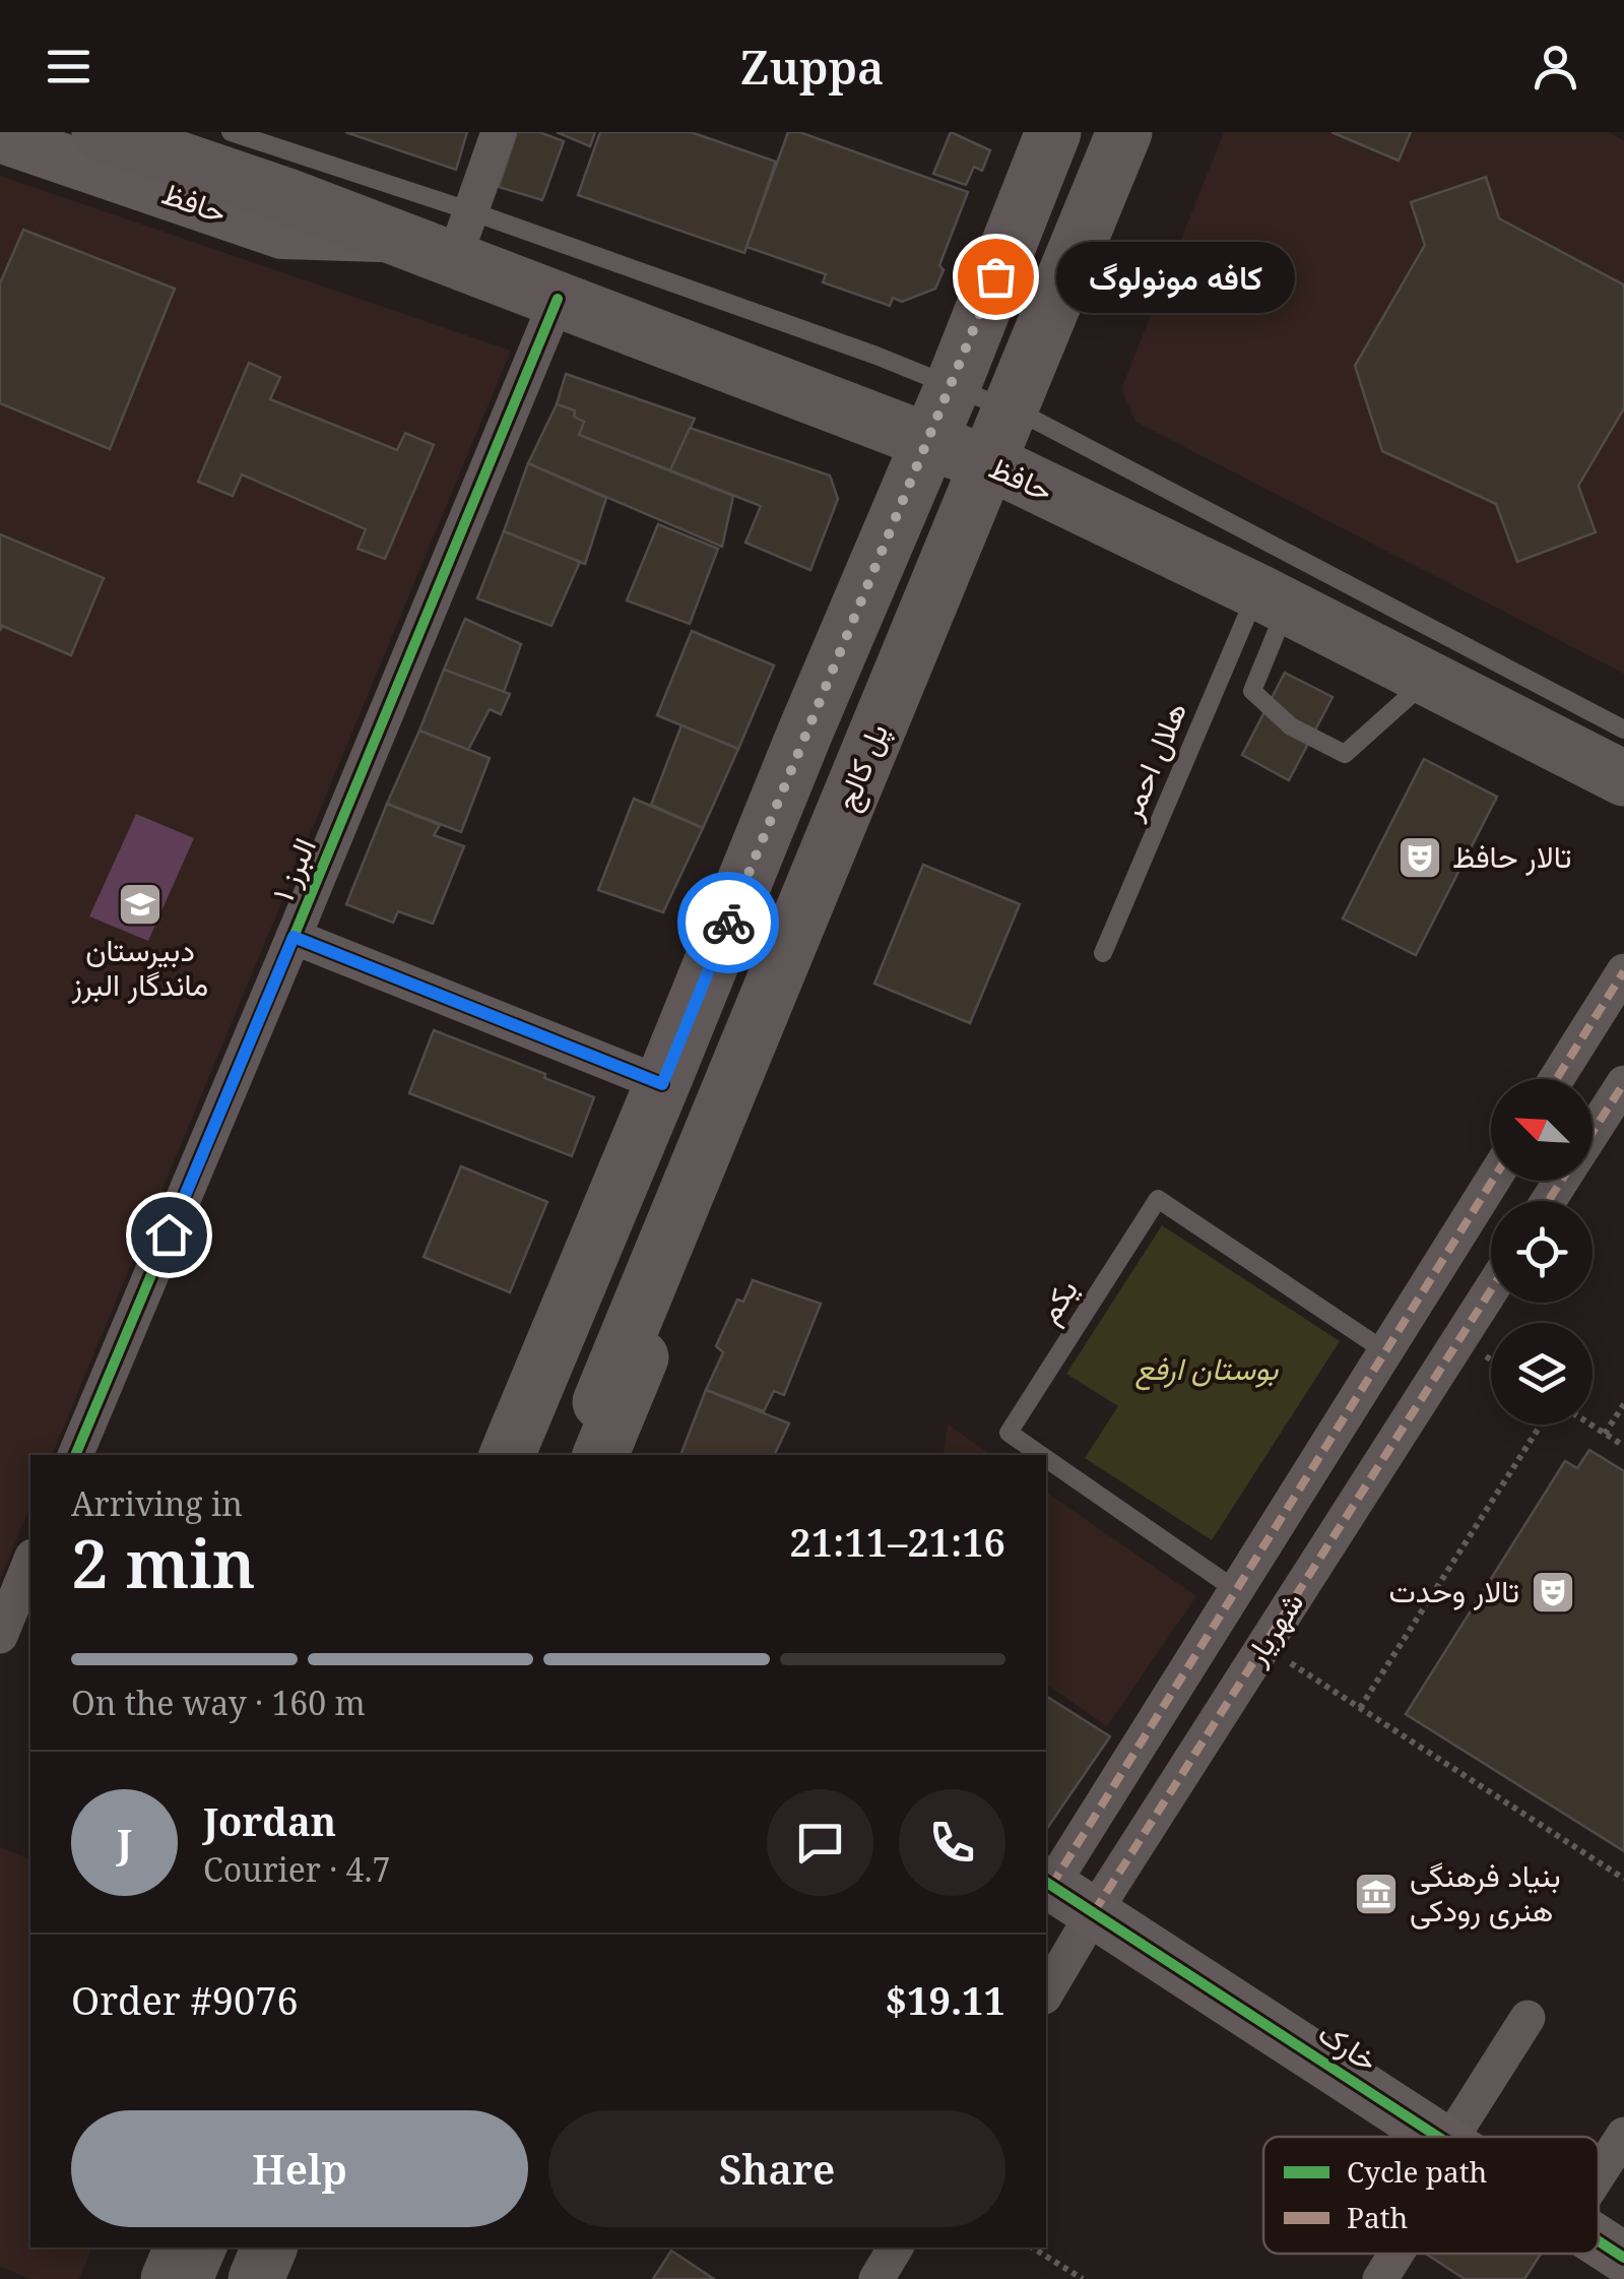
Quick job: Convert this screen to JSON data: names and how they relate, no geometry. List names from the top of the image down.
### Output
{
  "streets": {
    "main road": ["حافظ", "پل کالج"],
    "street": ["البرز ۱", "شهریار", "خارک"],
    "lane": ["هلال احمر", "یکم"]
  },
  "crossings": [
    ["حافظ", "هلال احمر"],
    ["حافظ", "البرز ۱"],
    ["یکم", "شهریار"],
    ["شهریار", "خارک"]
  ],
  "parks": ["بوستان ارفع"],
  "places": {
    "other": ["کافه مونولوگ"],
    "theatre": ["تالار حافظ", "تالار وحدت"],
    "school or university": ["دبیرستان ماندگار البرز"],
    "museum": ["بنیاد فرهنگی هنری رودکی"]
  },
  "legend": ["Cycle path", "Path"],
  "north": "top left",
  "page": {
    "header": "Zuppa",
    "bubble": "کافه مونولوگ",
    "heading": ["2 min", "Arriving in", "21:11–21:16"],
    "panel": [
      "Jordan",
      "Courier · 4.7",
      "Order #9076",
      "$19.11"
    ],
    "bar": "On the way · 160 m",
    "round": "J",
    "buttons": ["Help", "Share"]
  }
}
